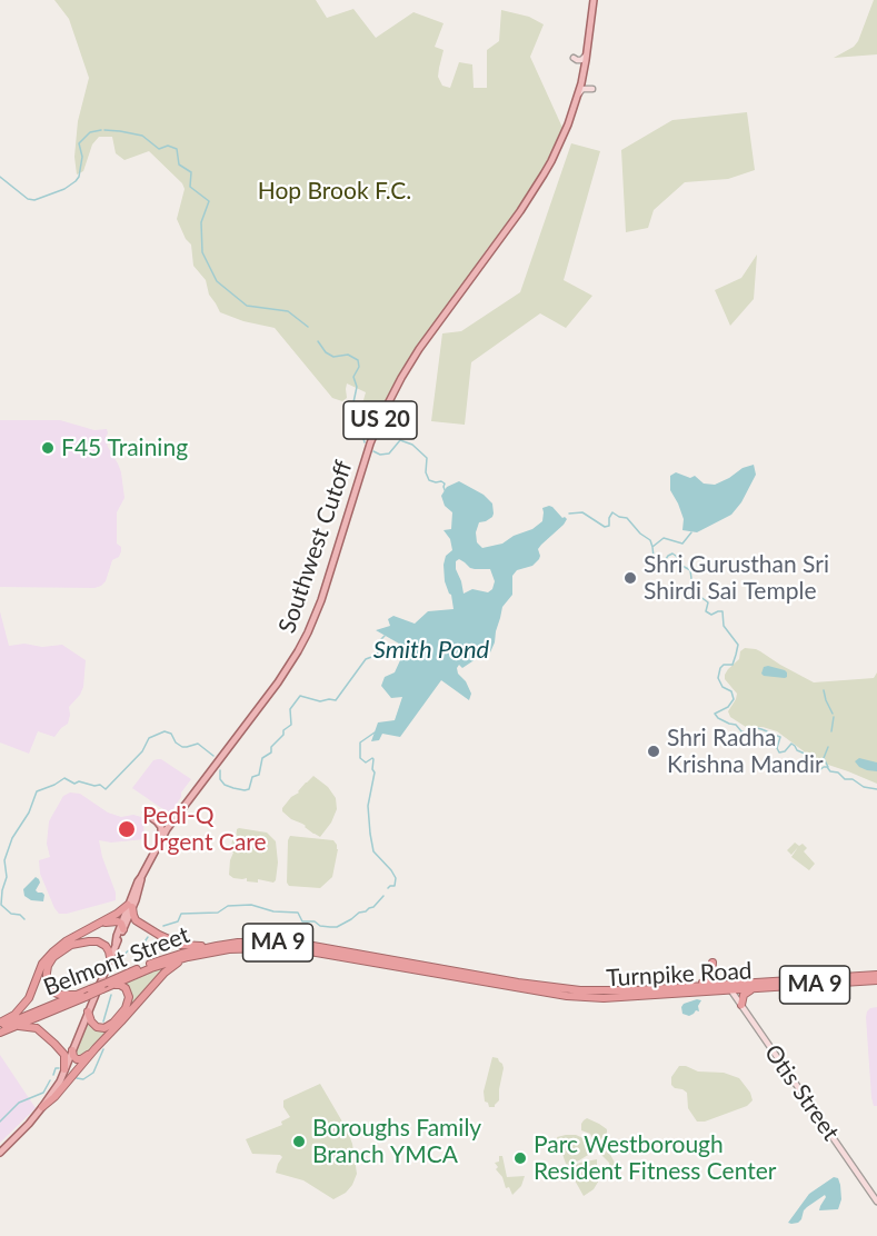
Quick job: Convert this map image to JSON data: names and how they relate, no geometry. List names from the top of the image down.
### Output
{
  "streets": {
    "highway": ["MA 9", "Belmont Street", "Turnpike Road"],
    "main road": ["US 20", "Southwest Cutoff", "Otis Street"]
  },
  "crossings": [
    ["US 20", "Southwest Cutoff"],
    ["Belmont Street", "Turnpike Road"],
    ["Turnpike Road", "Otis Street"]
  ],
  "water": ["Smith Pond"],
  "parks": ["Hop Brook F.C."],
  "places": [
    "F45 Training",
    "Shri Gurusthan Sri Shirdi Sai Temple",
    "Shri Radha Krishna Mandir",
    "Pedi-Q Urgent Care",
    "Boroughs Family Branch YMCA",
    "Parc Westborough Resident Fitness Center"
  ]
}
